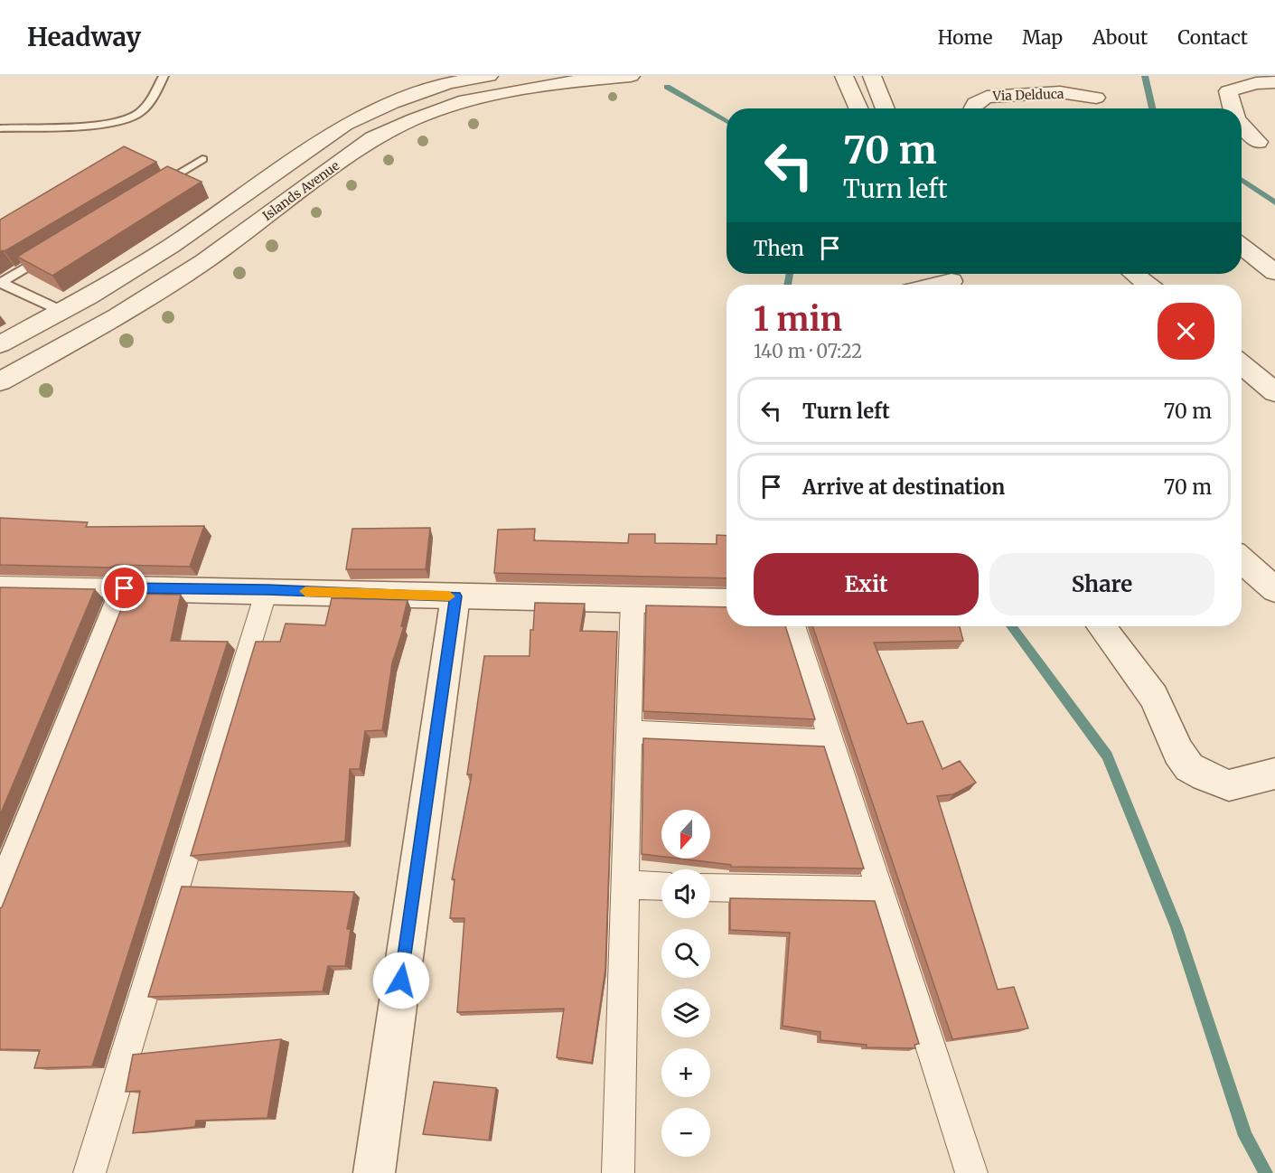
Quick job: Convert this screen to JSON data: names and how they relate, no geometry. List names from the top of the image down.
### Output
{
  "streets": {
    "street": ["Via Delduca", "Islands Avenue"]
  },
  "north": "bottom",
  "page": {
    "header": "Headway",
    "nav": [
      "Home",
      "Map",
      "About",
      "Contact"
    ],
    "turn": ["70 m", "Turn left"],
    "then": "Then",
    "heading": ["1 min", "140 m · 07:22"],
    "list": [
      {
        "name": "Turn left",
        "value": "70 m"
      },
      {
        "name": "Arrive at destination",
        "value": "70 m"
      }
    ],
    "buttons": ["Exit", "Share"],
    "map_buttons": ["+", "−"]
  }
}
